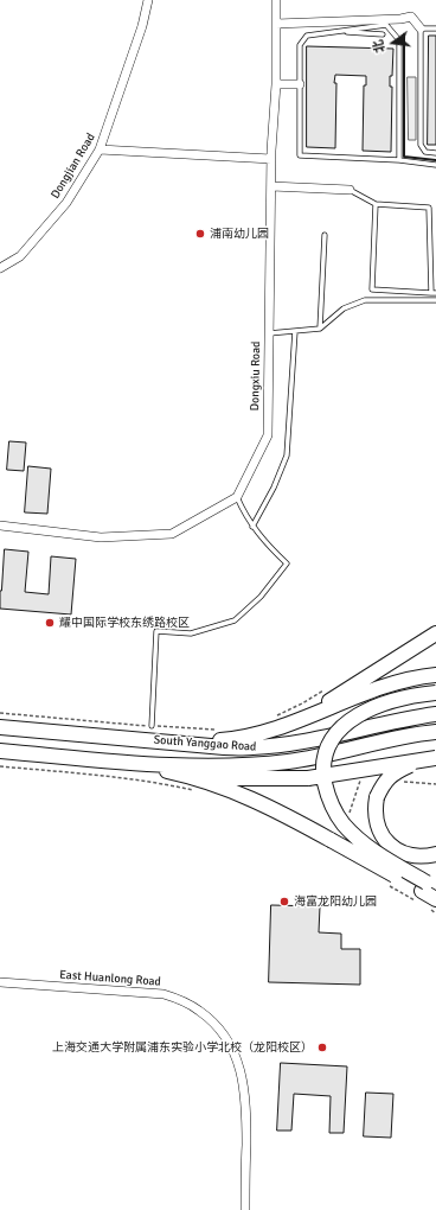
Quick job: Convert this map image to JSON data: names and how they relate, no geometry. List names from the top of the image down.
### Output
{
  "streets": {
    "highway": ["South Yanggao Road"],
    "street": ["Dongjian Road", "Dongxiu Road", "East Huanlong Road"]
  },
  "places": [
    "浦南幼儿园",
    "耀中国际学校东绣路校区",
    "海富龙阳幼儿园",
    "上海交通大学附属浦东实验小学北校（龙阳校区）"
  ],
  "north": "left"
}
